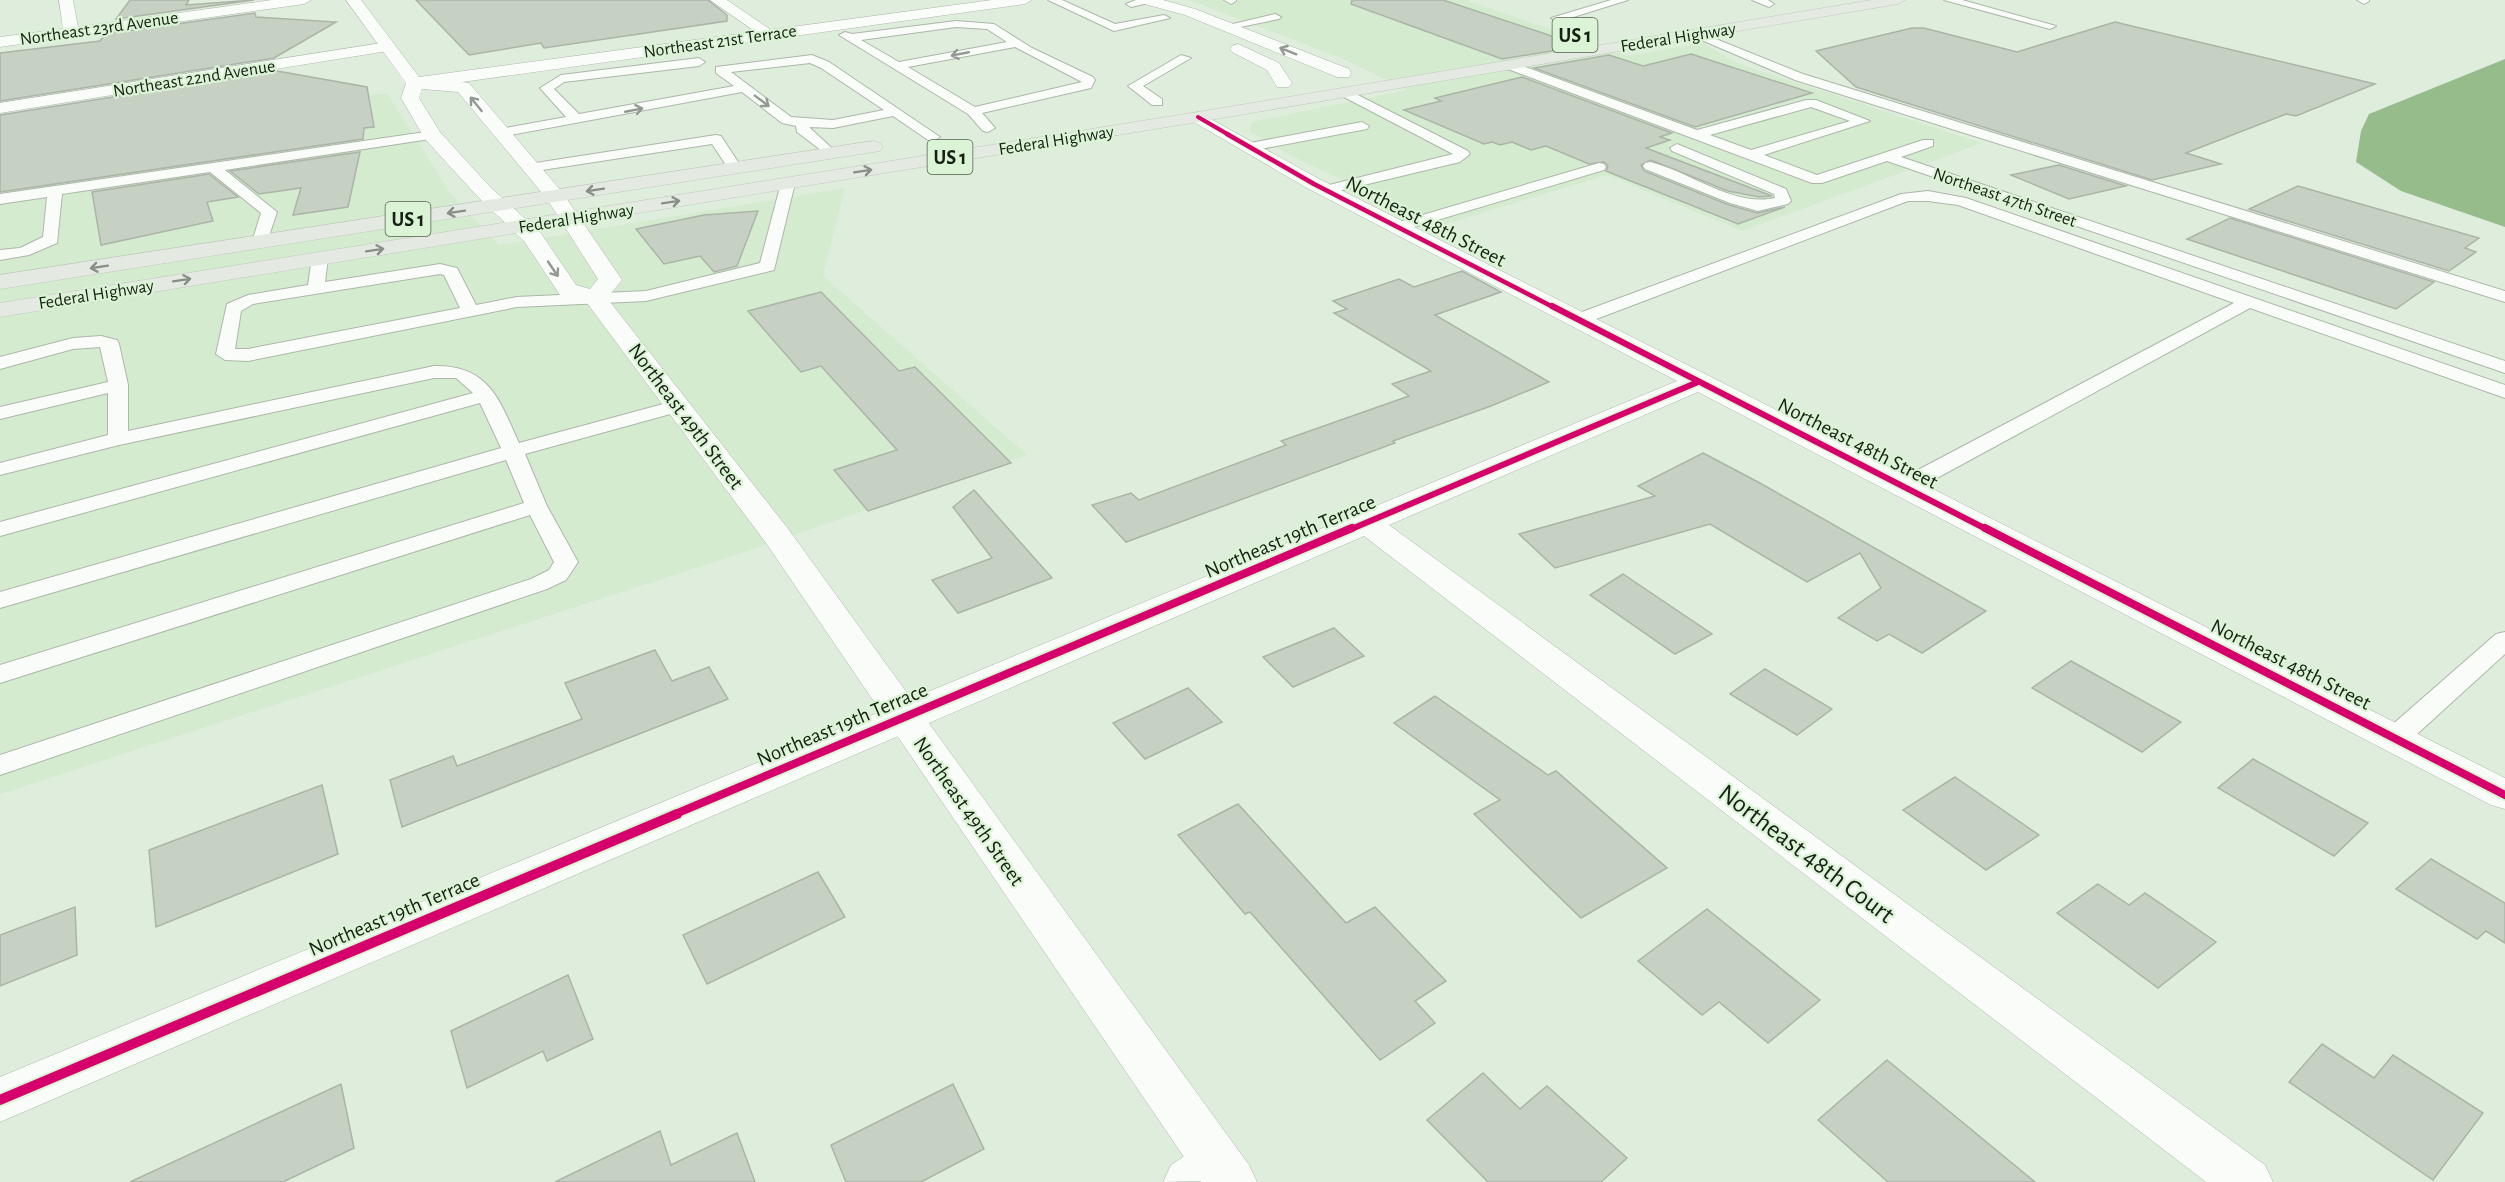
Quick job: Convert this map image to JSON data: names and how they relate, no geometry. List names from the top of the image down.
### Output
{
  "streets": {
    "main road": ["US 1", "Federal Highway"],
    "street": [
      "Northeast 23rd Avenue",
      "Northeast 21st Terrace",
      "Northeast 22nd Avenue",
      "Northeast 48th Street",
      "Northeast 49th Street",
      "Northeast 19th Terrace",
      "Northeast 48th Court"
    ],
    "lane": ["Northeast 47th Street"]
  },
  "crossings": [
    ["Federal Highway", "Northeast 48th Street"],
    ["Northeast 48th Street", "Northeast 19th Terrace"],
    ["Northeast 49th Street", "Northeast 19th Terrace"],
    ["Northeast 19th Terrace", "Northeast 48th Court"]
  ]
}
